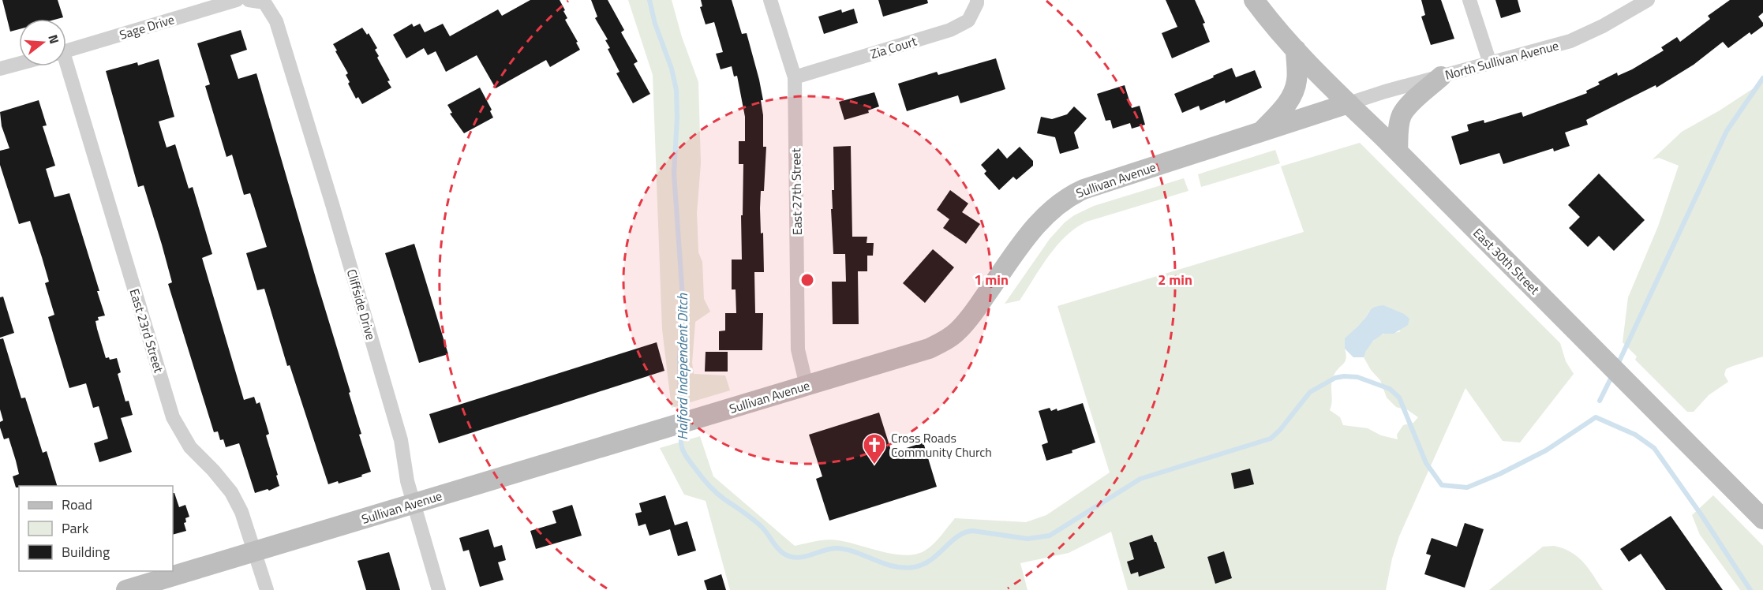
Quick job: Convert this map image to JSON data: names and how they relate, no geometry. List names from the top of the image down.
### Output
{
  "streets": {
    "main road": ["Sullivan Avenue", "East 30th Street"],
    "street": [
      "Sage Drive",
      "Zia Court",
      "North Sullivan Avenue",
      "East 27th Street",
      "Cliffside Drive",
      "East 23rd Street"
    ]
  },
  "crossings": [
    ["Zia Court", "East 27th Street"],
    ["North Sullivan Avenue", "Sullivan Avenue"],
    ["North Sullivan Avenue", "East 30th Street"],
    ["Sullivan Avenue", "East 27th Street"],
    ["Sullivan Avenue", "East 30th Street"],
    ["Sullivan Avenue", "Cliffside Drive"],
    ["Sullivan Avenue", "East 23rd Street"]
  ],
  "water": ["Halford Independent Ditch"],
  "places": {
    "church": ["Cross Roads Community Church"]
  },
  "legend": ["Road", "Park", "Building"],
  "north": "right",
  "rings": ["1 min", "2 min"]
}
